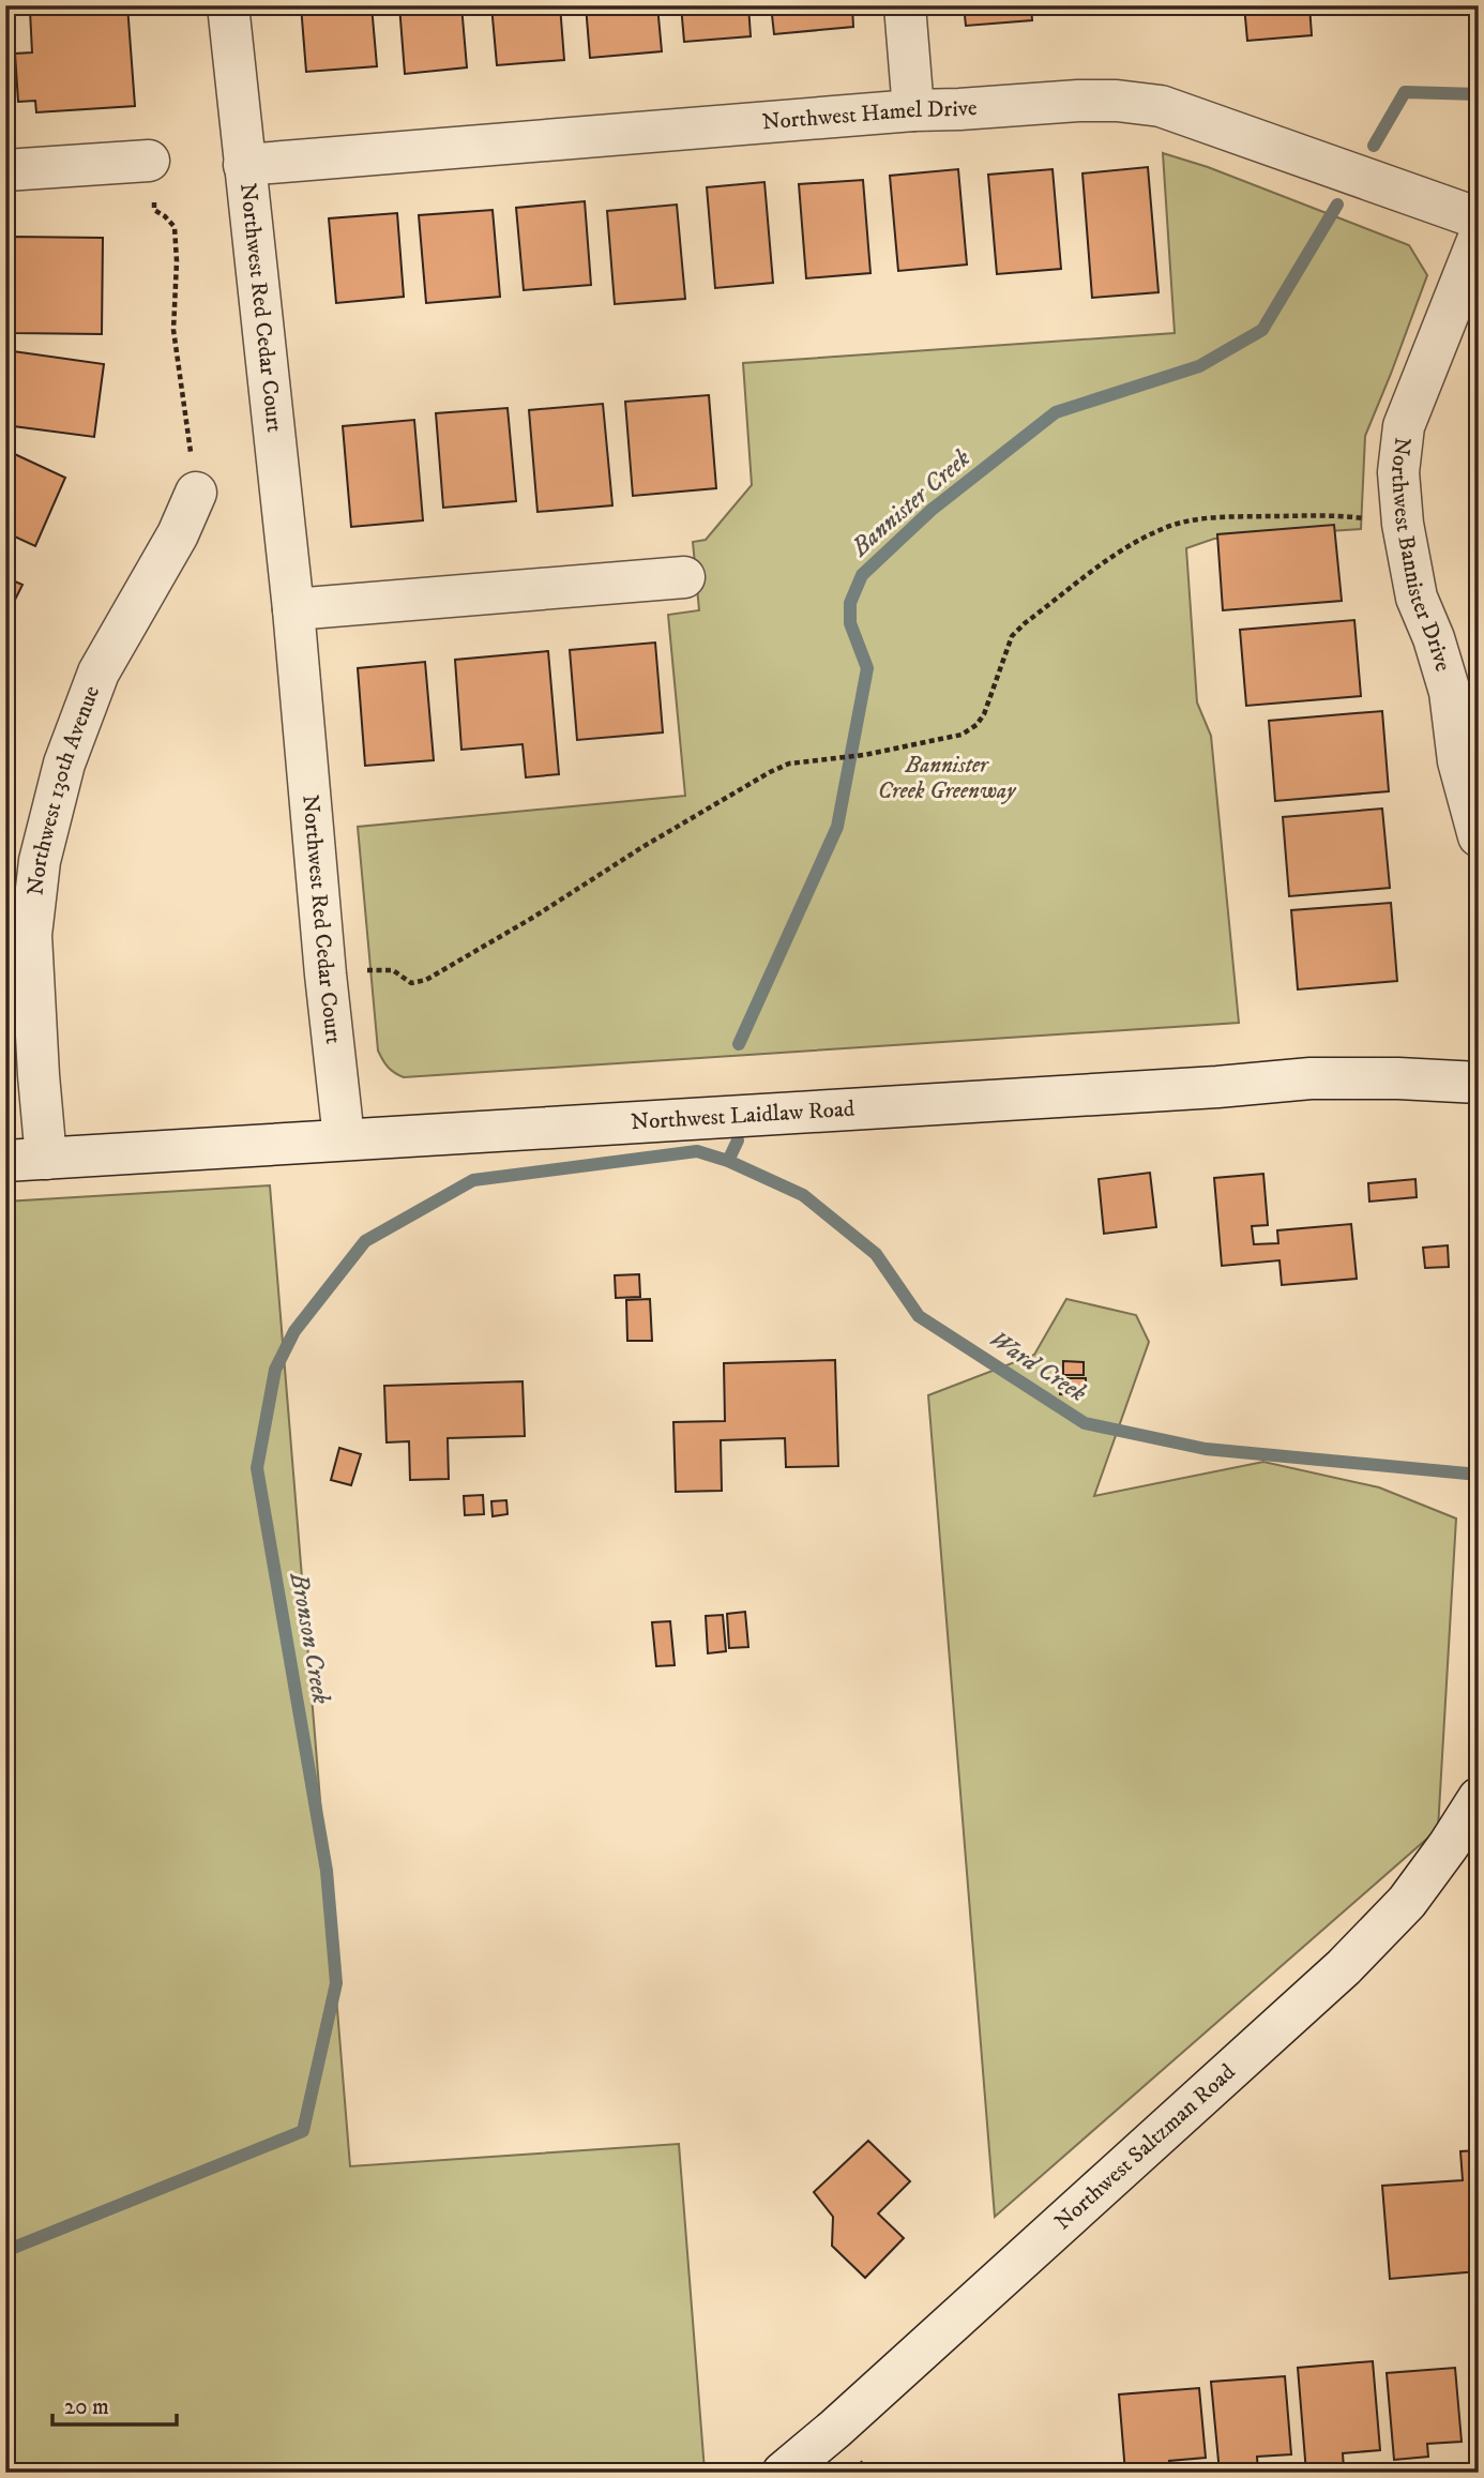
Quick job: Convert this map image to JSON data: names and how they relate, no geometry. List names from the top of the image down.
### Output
{
  "streets": {
    "street": [
      "Northwest Hamel Drive",
      "Northwest Red Cedar Court",
      "Northwest Bannister Drive",
      "Northwest 130th Avenue",
      "Northwest Laidlaw Road",
      "Northwest Saltzman Road"
    ]
  },
  "crossings": [
    ["Northwest Hamel Drive", "Northwest Red Cedar Court"],
    ["Northwest Red Cedar Court", "Northwest Laidlaw Road"],
    ["Northwest 130th Avenue", "Northwest Laidlaw Road"]
  ],
  "water": ["Bannister Creek", "Ward Creek", "Bronson Creek"],
  "parks": ["Bannister Creek Greenway"],
  "scale_bar": "20 m"
}
